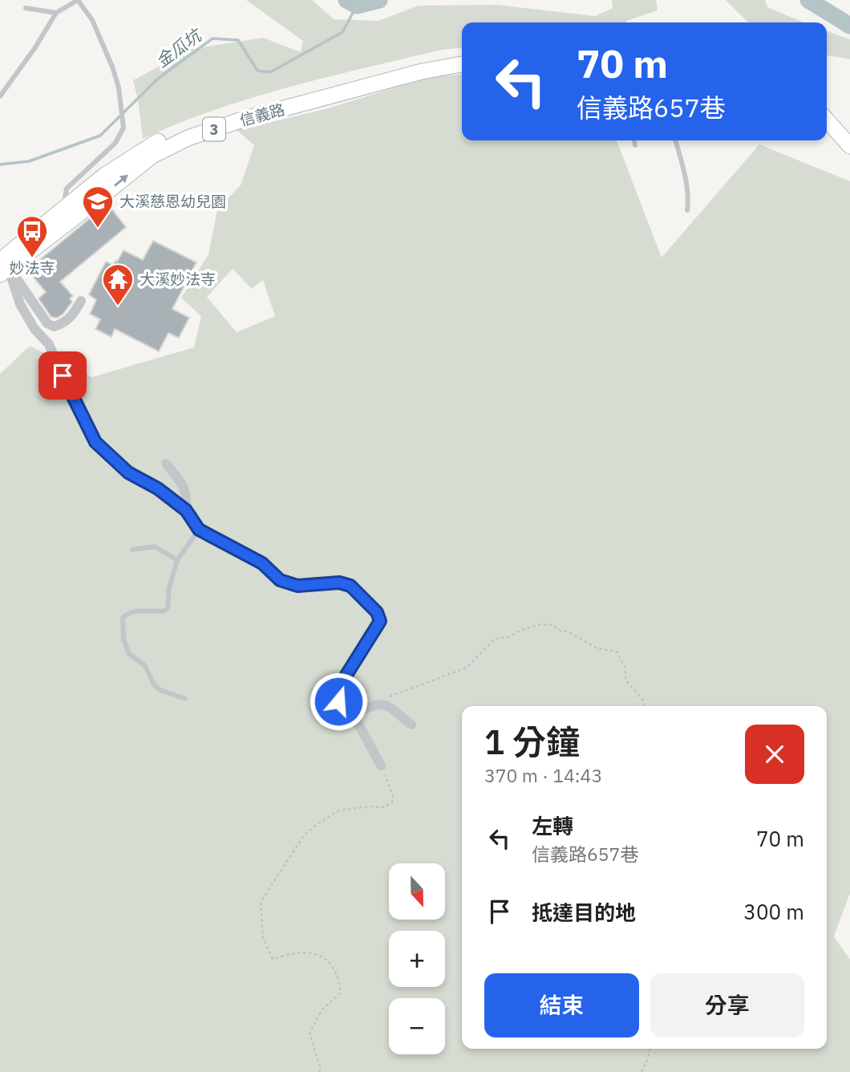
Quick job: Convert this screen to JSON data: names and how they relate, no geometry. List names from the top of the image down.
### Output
{
  "streets": {
    "main road": ["信義路", "3"]
  },
  "water": ["金瓜坑"],
  "places": {
    "school or university": ["大溪慈恩幼兒園"],
    "bus stop": ["妙法寺"],
    "temple": ["大溪妙法寺"]
  },
  "north": "bottom",
  "page": {
    "turn": ["70 m", "信義路657巷"],
    "heading": ["1 分鐘", "370 m · 14:43"],
    "list": [
      {
        "name": "左轉",
        "note": "信義路657巷",
        "value": "70 m"
      },
      {
        "name": "抵達目的地",
        "value": "300 m"
      }
    ],
    "map_buttons": ["+", "−"],
    "buttons": ["結束", "分享"]
  }
}
